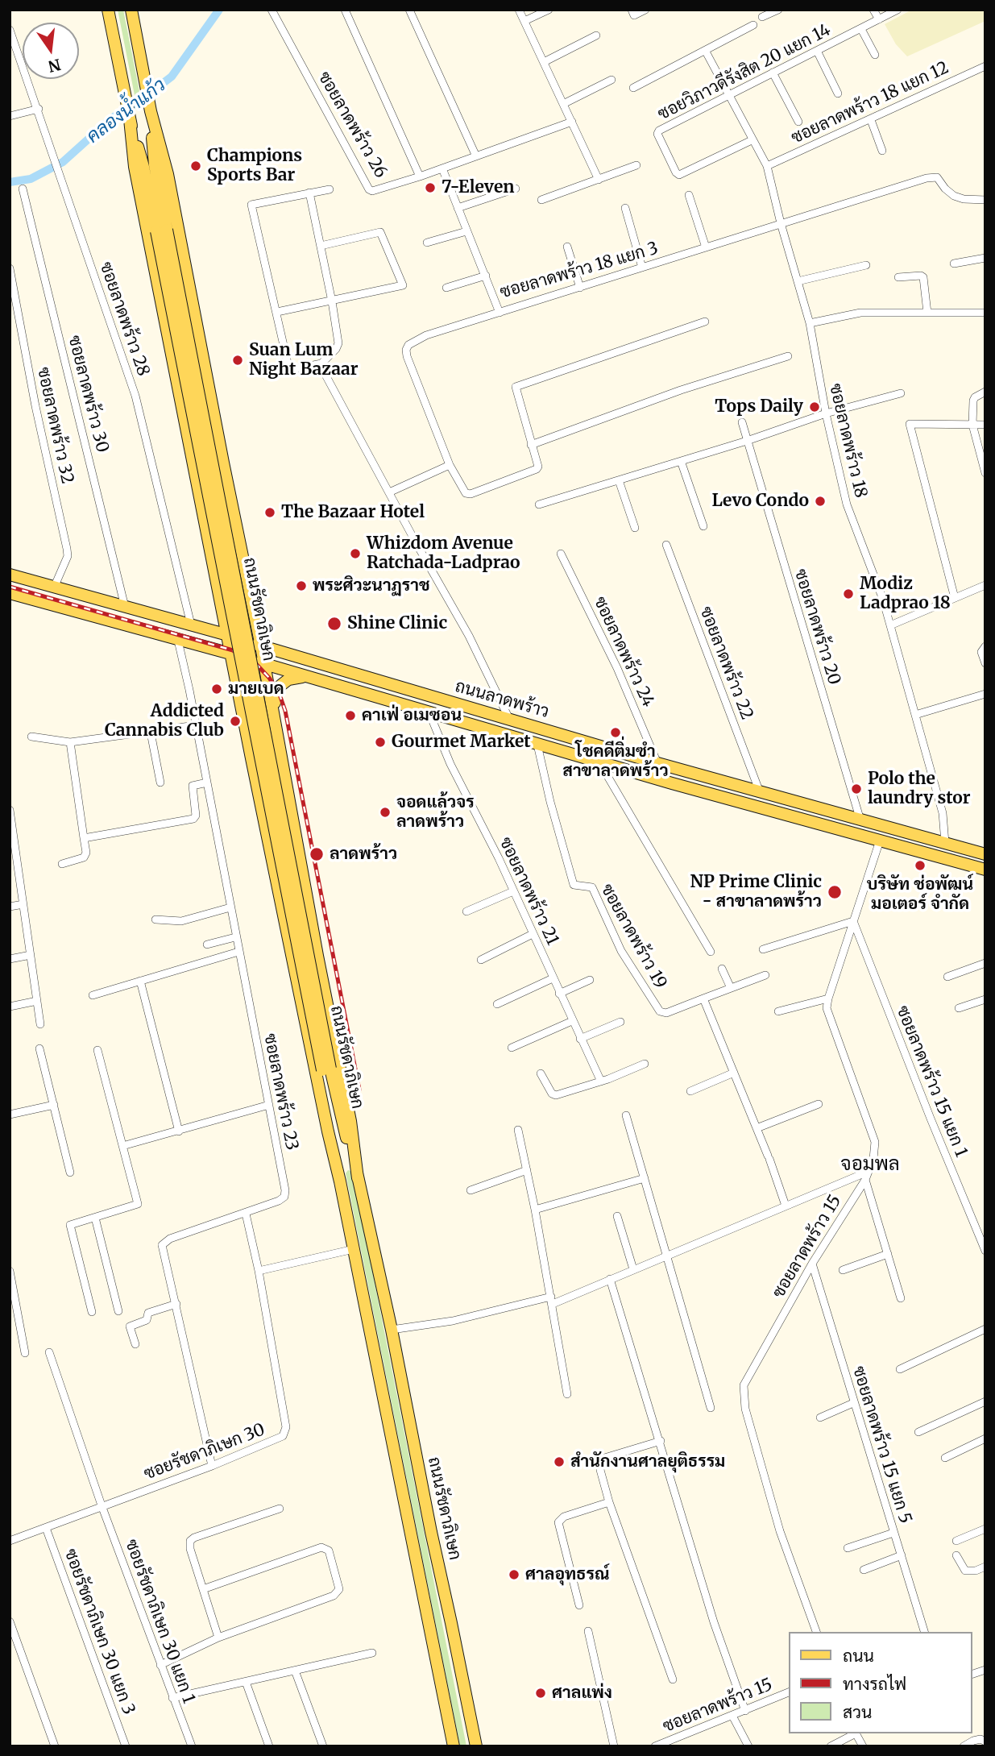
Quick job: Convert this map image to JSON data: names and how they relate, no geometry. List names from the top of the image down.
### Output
{
  "streets": {
    "main road": ["ถนนรัชดาภิเษก", "ถนนลาดพร้าว"],
    "street": [
      "ซอยวิภาวดีรังสิต 20 แยก 14",
      "ซอยลาดพร้าว 18 แยก 12",
      "ซอยลาดพร้าว 26",
      "ซอยลาดพร้าว 18 แยก 3",
      "ซอยลาดพร้าว 28",
      "ซอยลาดพร้าว 30",
      "ซอยลาดพร้าว 32",
      "ซอยลาดพร้าว 18",
      "ซอยลาดพร้าว 20",
      "ซอยลาดพร้าว 24",
      "ซอยลาดพร้าว 22",
      "ซอยลาดพร้าว 21",
      "ซอยลาดพร้าว 19",
      "ซอยลาดพร้าว 15 แยก 1",
      "ซอยลาดพร้าว 23",
      "ซอยลาดพร้าว 15",
      "ซอยลาดพร้าว 15 แยก 5",
      "ซอยรัชดาภิเษก 30",
      "ซอยรัชดาภิเษก 30 แยก 1",
      "ซอยรัชดาภิเษก 30 แยก 3"
    ]
  },
  "crossings": [
    ["ซอยวิภาวดีรังสิต 20 แยก 14", "ซอยลาดพร้าว 18"],
    ["ซอยลาดพร้าว 18 แยก 12", "ซอยลาดพร้าว 18"],
    ["ซอยลาดพร้าว 26", "ซอยลาดพร้าว 18 แยก 3"],
    ["ซอยลาดพร้าว 18 แยก 3", "ซอยลาดพร้าว 18"],
    ["ซอยลาดพร้าว 28", "ถนนลาดพร้าว"],
    ["ซอยลาดพร้าว 30", "ถนนลาดพร้าว"],
    ["ซอยลาดพร้าว 32", "ถนนลาดพร้าว"],
    ["ซอยลาดพร้าว 18", "ถนนลาดพร้าว"],
    ["ถนนรัชดาภิเษก", "ถนนลาดพร้าว"],
    ["ซอยลาดพร้าว 20", "ถนนลาดพร้าว"],
    ["ซอยลาดพร้าว 24", "ถนนลาดพร้าว"],
    ["ซอยลาดพร้าว 22", "ถนนลาดพร้าว"],
    ["ถนนลาดพร้าว", "ซอยลาดพร้าว 21"],
    ["ถนนลาดพร้าว", "ซอยลาดพร้าว 19"],
    ["ถนนลาดพร้าว", "ซอยลาดพร้าว 23"],
    ["ถนนลาดพร้าว", "ซอยลาดพร้าว 15"],
    ["ซอยลาดพร้าว 15 แยก 1", "ซอยลาดพร้าว 15"],
    ["ซอยลาดพร้าว 23", "ซอยรัชดาภิเษก 30"],
    ["ซอยลาดพร้าว 15", "ซอยลาดพร้าว 15 แยก 5"],
    ["ซอยรัชดาภิเษก 30", "ซอยรัชดาภิเษก 30 แยก 1"],
    ["ซอยรัชดาภิเษก 30", "ซอยรัชดาภิเษก 30 แยก 3"]
  ],
  "districts": ["จอมพล"],
  "water": ["คลองน้ำแก้ว"],
  "places": [
    "Champions Sports Bar",
    "7-Eleven",
    "Suan Lum Night Bazaar",
    "Tops Daily",
    "Levo Condo",
    "The Bazaar Hotel",
    "Whizdom Avenue Ratchada-Ladprao",
    "พระศิวะนาฏราช",
    "Modiz Ladprao 18",
    "Shine Clinic",
    "มายเบด",
    "คาเฟ่ อเมซอน",
    "Addicted Cannabis Club",
    "โชคดีติ่มซำ สาขาลาดพร้าว",
    "Gourmet Market",
    "Polo the laundry stor",
    "จอดแล้วจร ลาดพร้าว",
    "ลาดพร้าว",
    "บริษัท ช่อพัฒน์ มอเตอร์ จำกัด",
    "NP Prime Clinic - สาขาลาดพร้าว",
    "สำนักงานศาลยุติธรรม",
    "ศาลอุทธรณ์",
    "ศาลแพ่ง"
  ],
  "legend": ["ถนน", "ทางรถไฟ", "สวน"],
  "north": "bottom"
}
